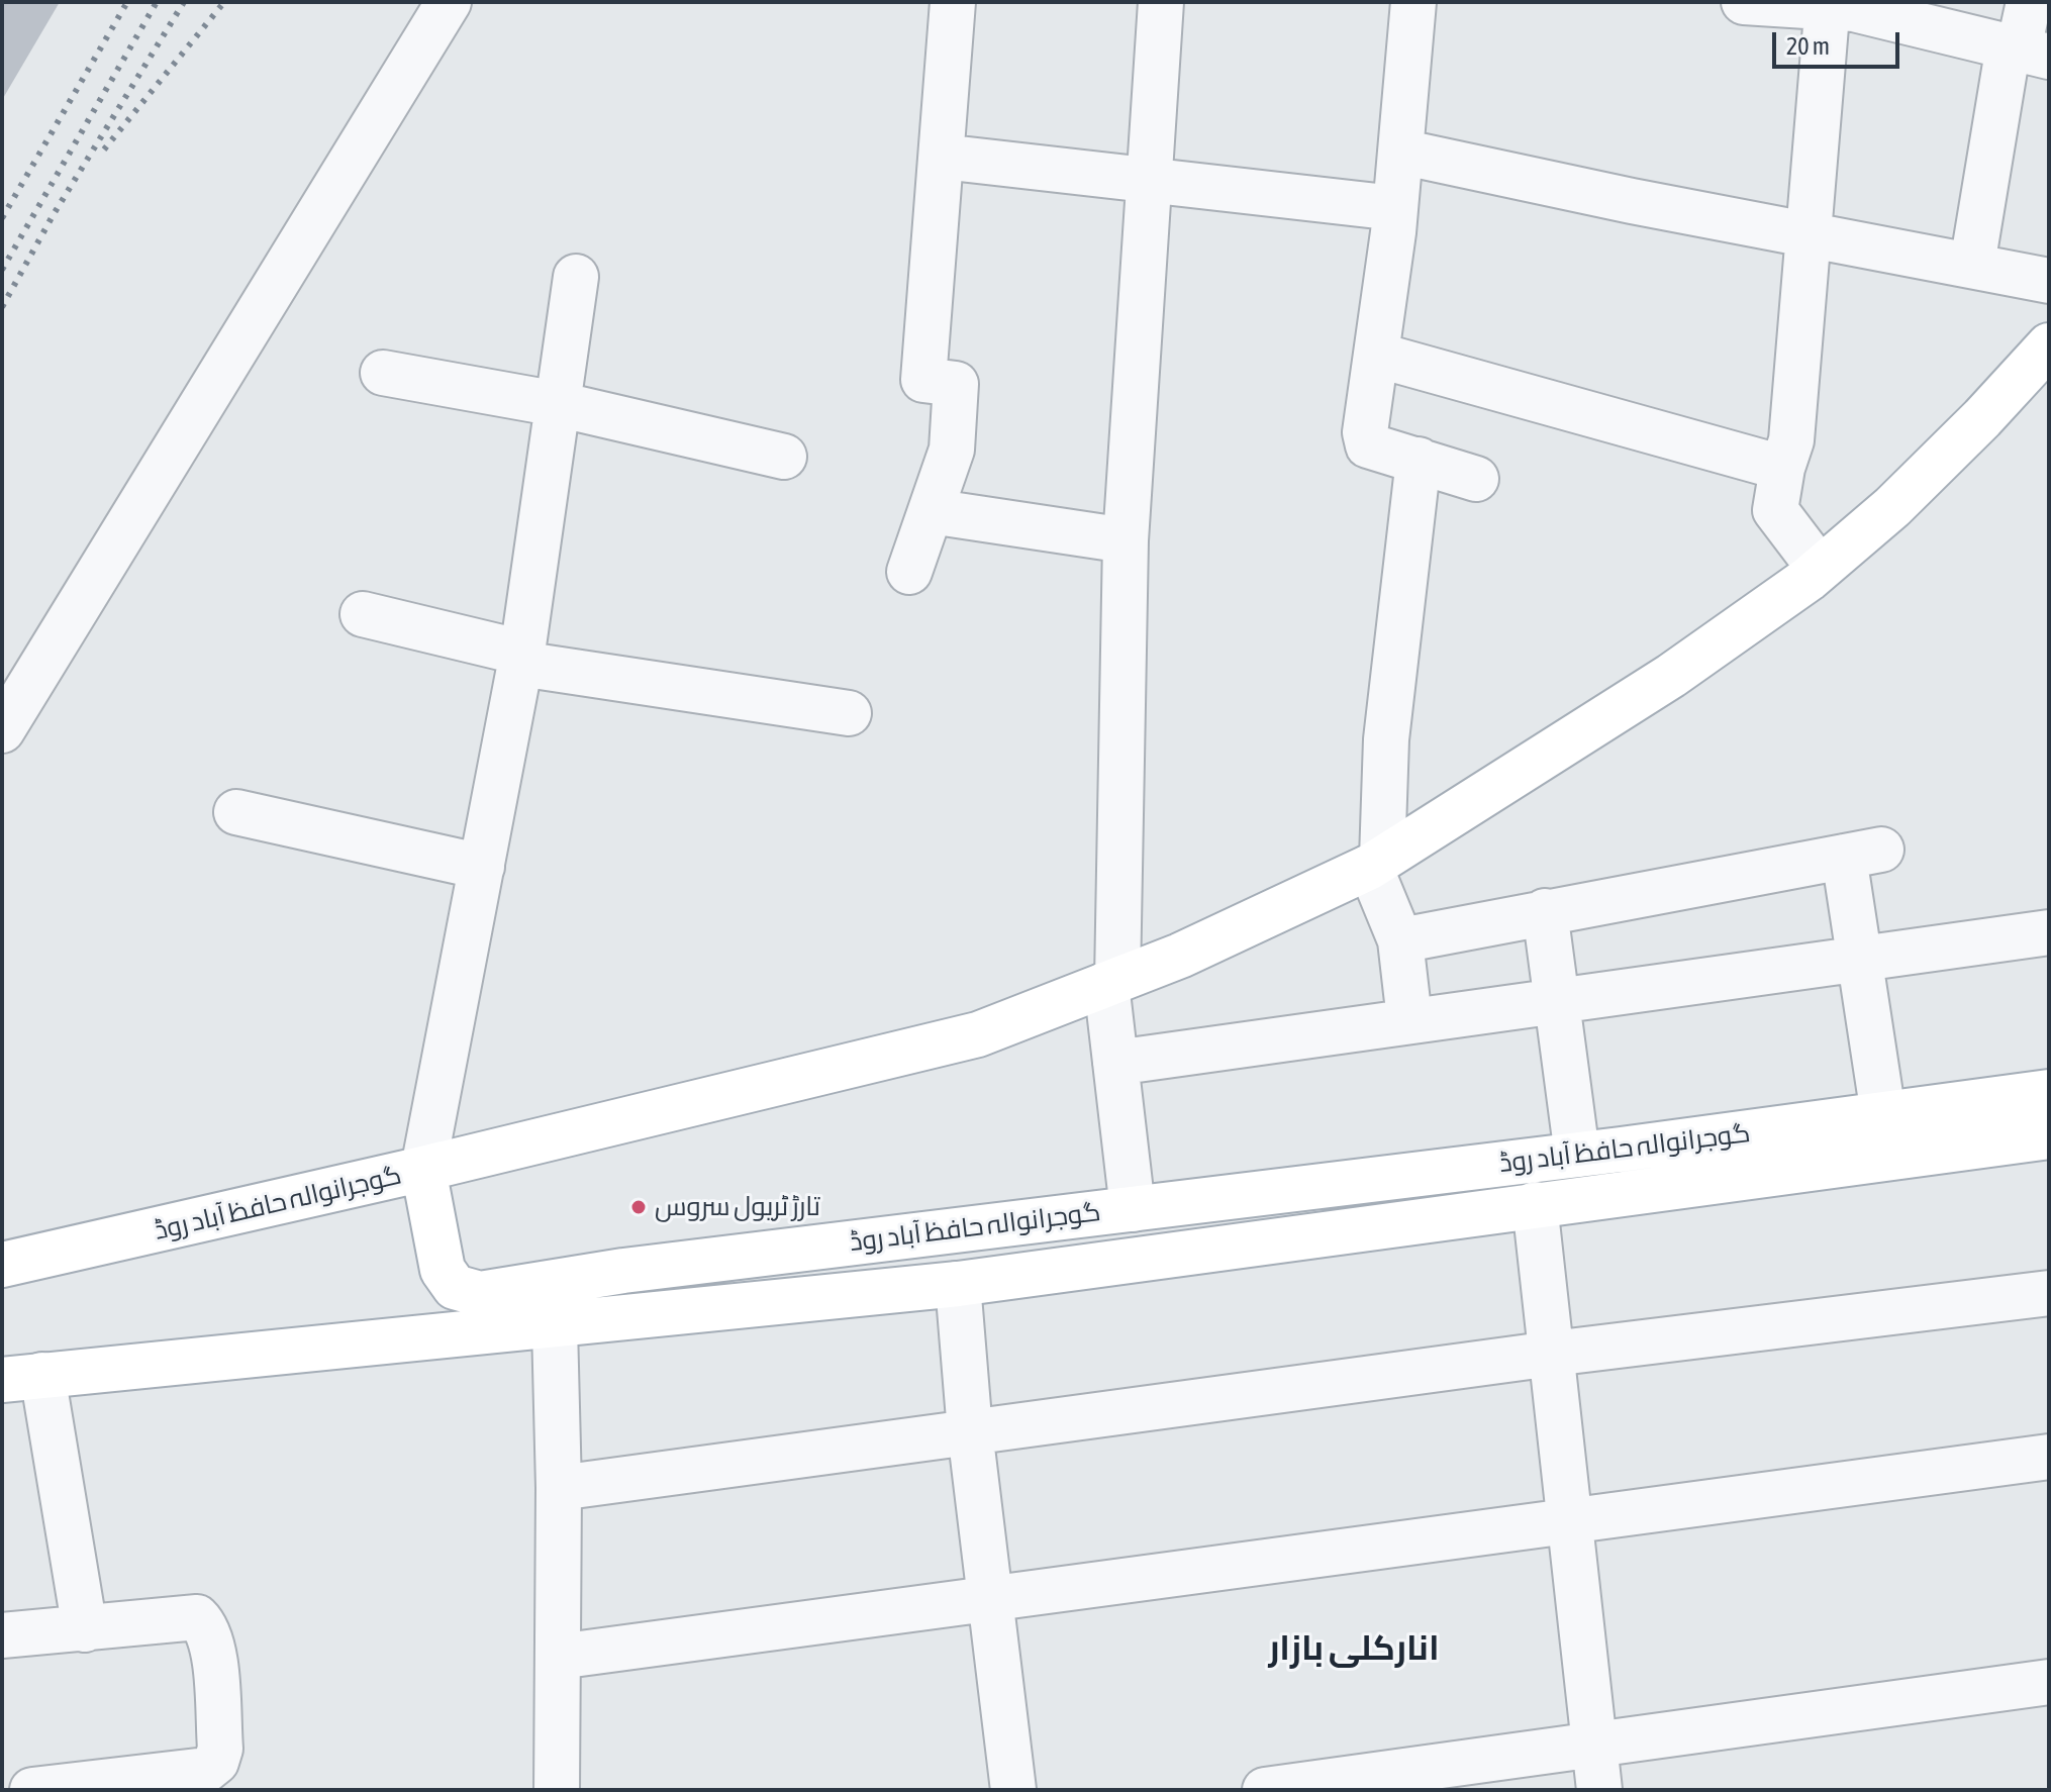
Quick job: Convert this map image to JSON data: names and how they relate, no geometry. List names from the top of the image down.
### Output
{
  "streets": {
    "main road": ["گوجرانوالہ حافظ آباد روڈ"]
  },
  "districts": ["انارکلی بازار"],
  "places": ["تارڑ ٹریول سروس"],
  "scale_bar": "20 m"
}
